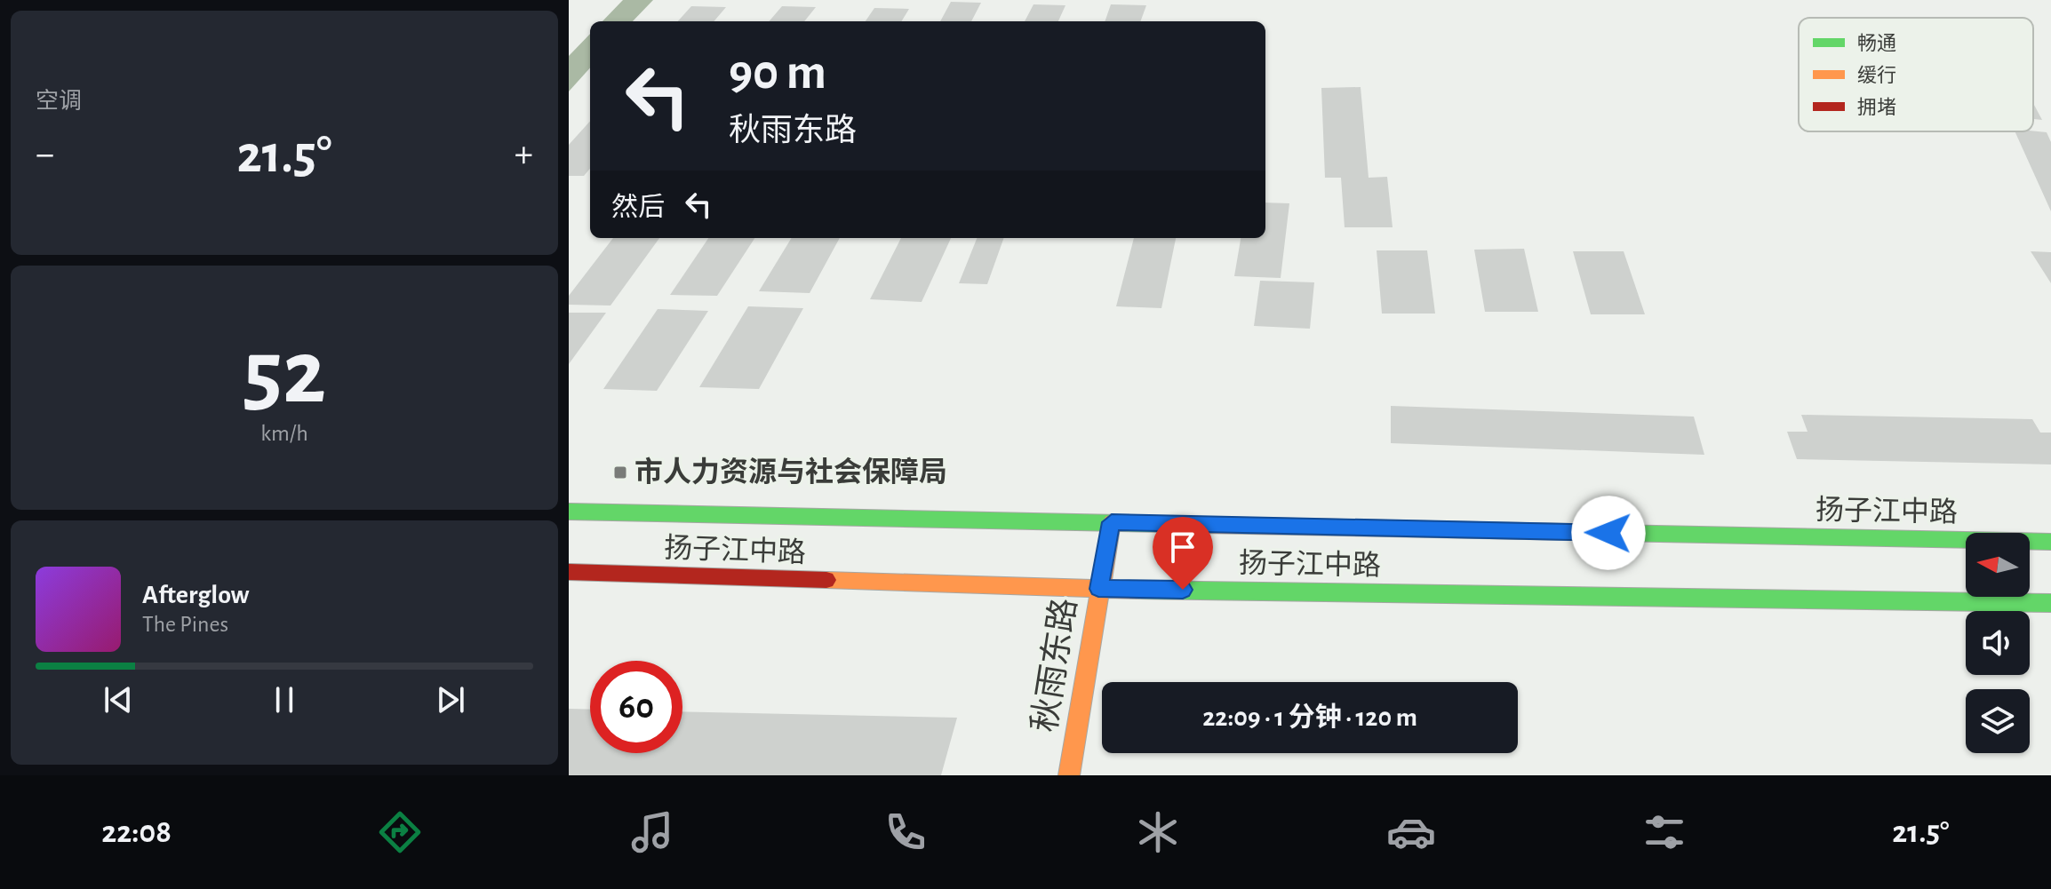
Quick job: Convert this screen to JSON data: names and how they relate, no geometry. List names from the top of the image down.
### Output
{
  "streets": {
    "main road": ["扬子江中路", "秋雨东路"]
  },
  "crossings": [
    ["扬子江中路", "秋雨东路"]
  ],
  "places": {
    "transit": ["市人力资源与社会保障局"]
  },
  "legend": ["畅通", "缓行", "拥堵"],
  "north": "left",
  "page": {
    "tile": [
      "空调",
      ["52", "km/h"]
    ],
    "turn": ["90 m", "秋雨东路"],
    "heat": ["−", "21.5°", "+"],
    "then": "然后",
    "song": ["Afterglow", "The Pines"],
    "limit": "60",
    "trip": "22:09 · 1 分钟 · 120 m",
    "tabs": ["22:08", "21.5°"]
  }
}
